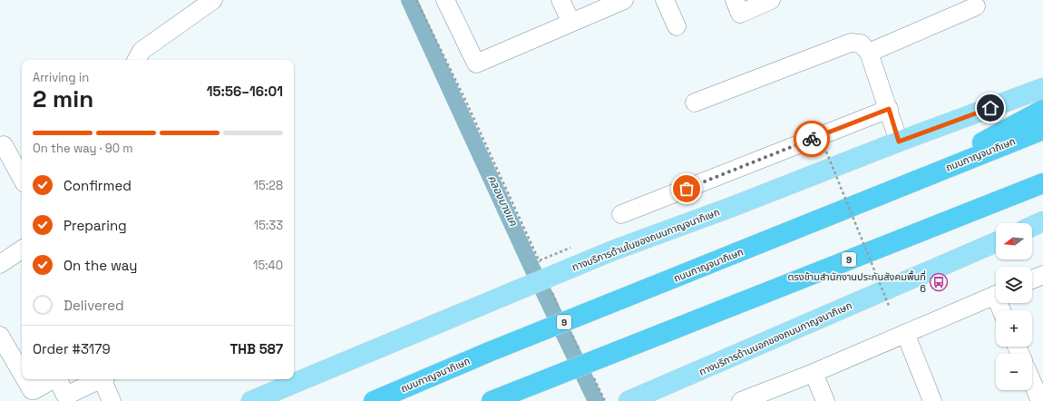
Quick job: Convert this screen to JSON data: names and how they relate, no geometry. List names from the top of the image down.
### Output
{
  "streets": {
    "highway": ["ถนนกาญจนาภิเษก", "9"],
    "main road": ["ทางบริการด้านในของถนนกาญจนาภิเษก", "ทางบริการด้านนอกของถนนกาญจนาภิเษก"]
  },
  "water": ["คลองบางแค"],
  "places": {
    "bus stop": ["ตรงข้ามสำนักงานประกันสังคมพื้นที่ 6"]
  },
  "north": "left",
  "page": {
    "heading": ["2 min", "Arriving in", "15:56–16:01"],
    "panel": ["Order #3179", "THB 587"],
    "bar": "On the way · 90 m",
    "list": [
      ["Confirmed", "15:28"],
      ["Preparing", "15:33"],
      ["On the way", "15:40"],
      "Delivered"
    ],
    "map_buttons": ["+", "−"]
  }
}
